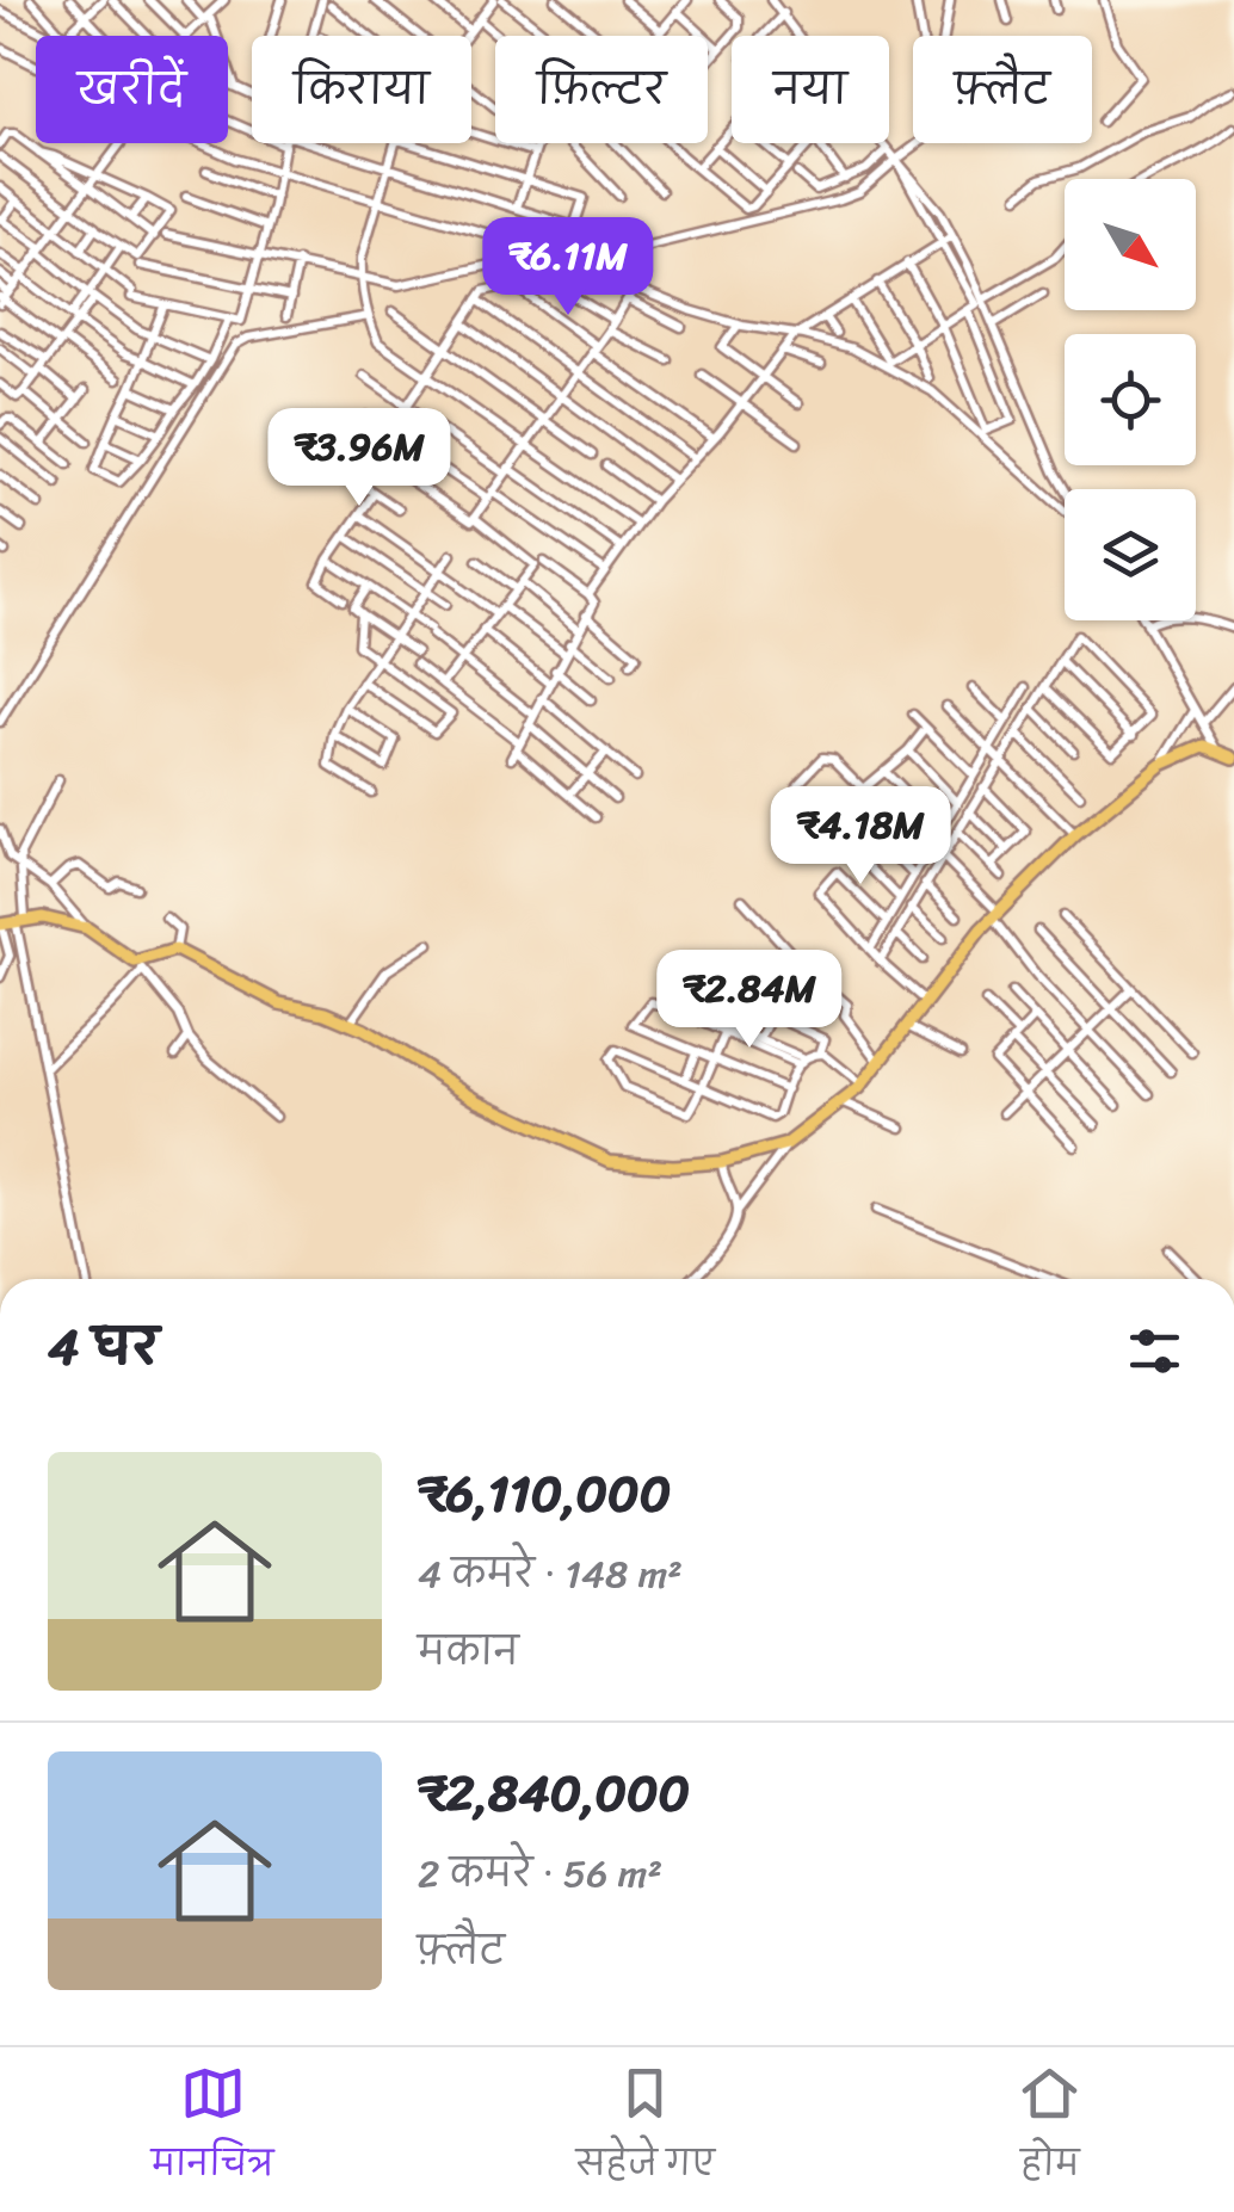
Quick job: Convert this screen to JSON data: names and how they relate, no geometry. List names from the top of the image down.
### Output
{
  "north": "bottom right",
  "page": {
    "chip": [
      "खरीदें",
      "किराया",
      "फ़िल्टर",
      "नया",
      "फ़्लैट"
    ],
    "price": [
      "₹6.11M",
      "₹3.96M",
      "₹4.18M",
      "₹2.84M"
    ],
    "heading": "4 घर",
    "list": [
      {
        "name": "₹6,110,000",
        "note": "4 कमरे · 148 m² · मकान"
      },
      {
        "name": "₹2,840,000",
        "note": "2 कमरे · 56 m² · फ़्लैट"
      }
    ],
    "tabs": ["मानचित्र", "सहेजे गए", "होम"]
  }
}
